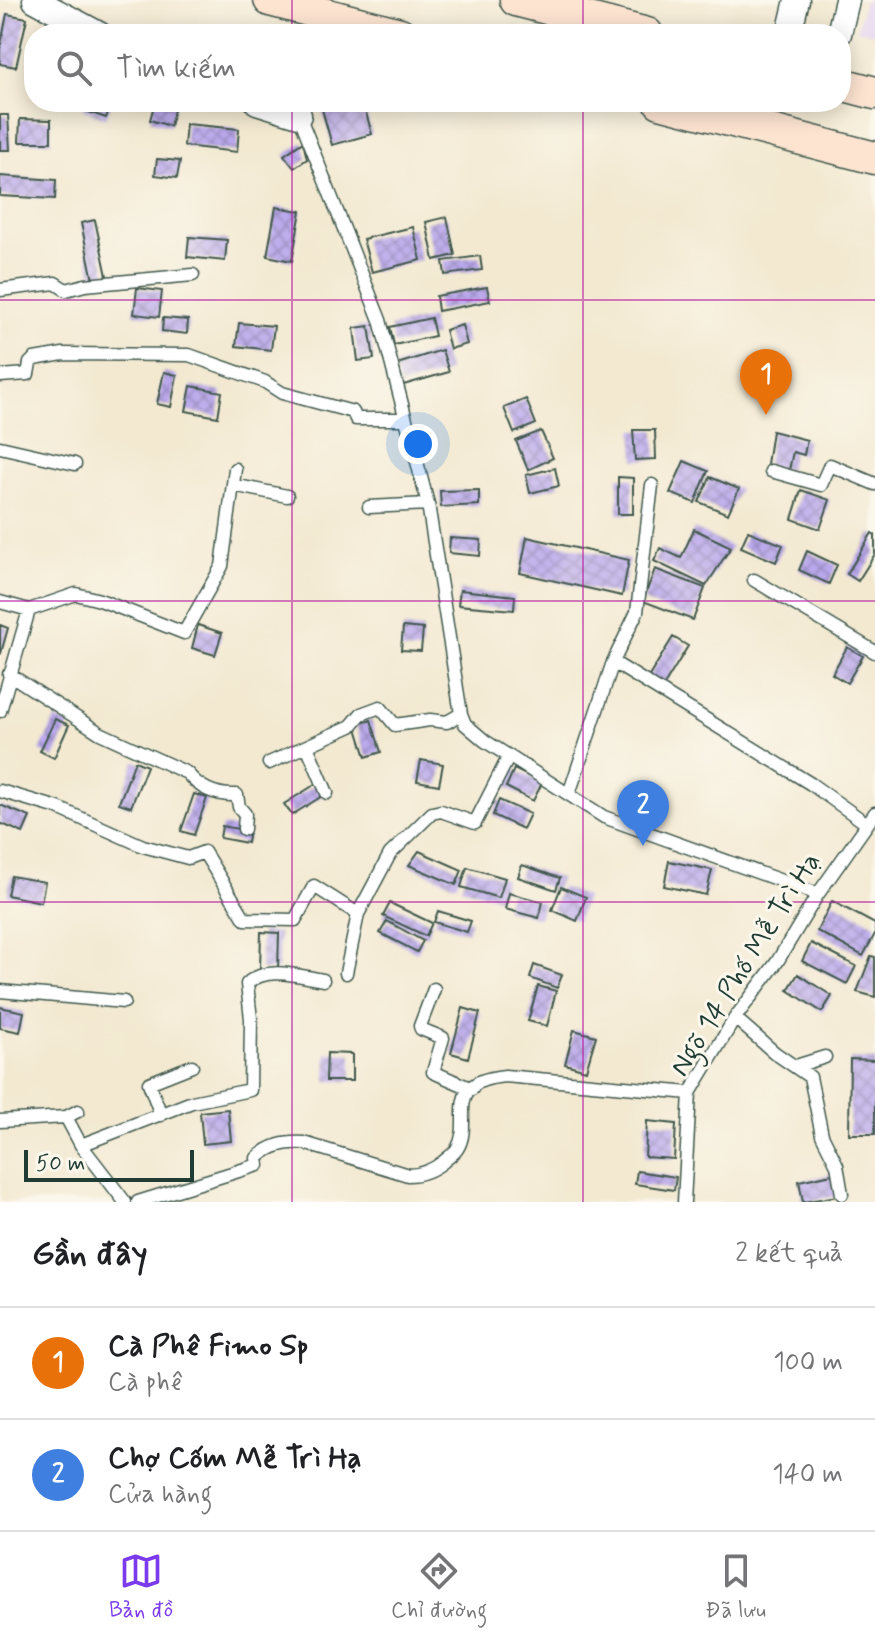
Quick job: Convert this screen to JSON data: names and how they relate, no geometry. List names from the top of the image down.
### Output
{
  "streets": {
    "lane": ["Ngõ 14 Phố Mễ Trì Hạ"]
  },
  "scale_bar": "50 m",
  "page": {
    "search": "Tìm kiếm",
    "pins": ["1", "2"],
    "scale": "50 m",
    "heading": ["Gần đây", "2 kết quả"],
    "list": [
      {
        "mark": "1",
        "name": "Cà Phê Fimo Sp",
        "note": "Cà phê",
        "value": "100 m"
      },
      {
        "mark": "2",
        "name": "Chợ Cốm Mễ Trì Hạ",
        "note": "Cửa hàng",
        "value": "140 m"
      }
    ],
    "nav": ["Bản đồ", "Chỉ đường", "Đã lưu"]
  }
}
